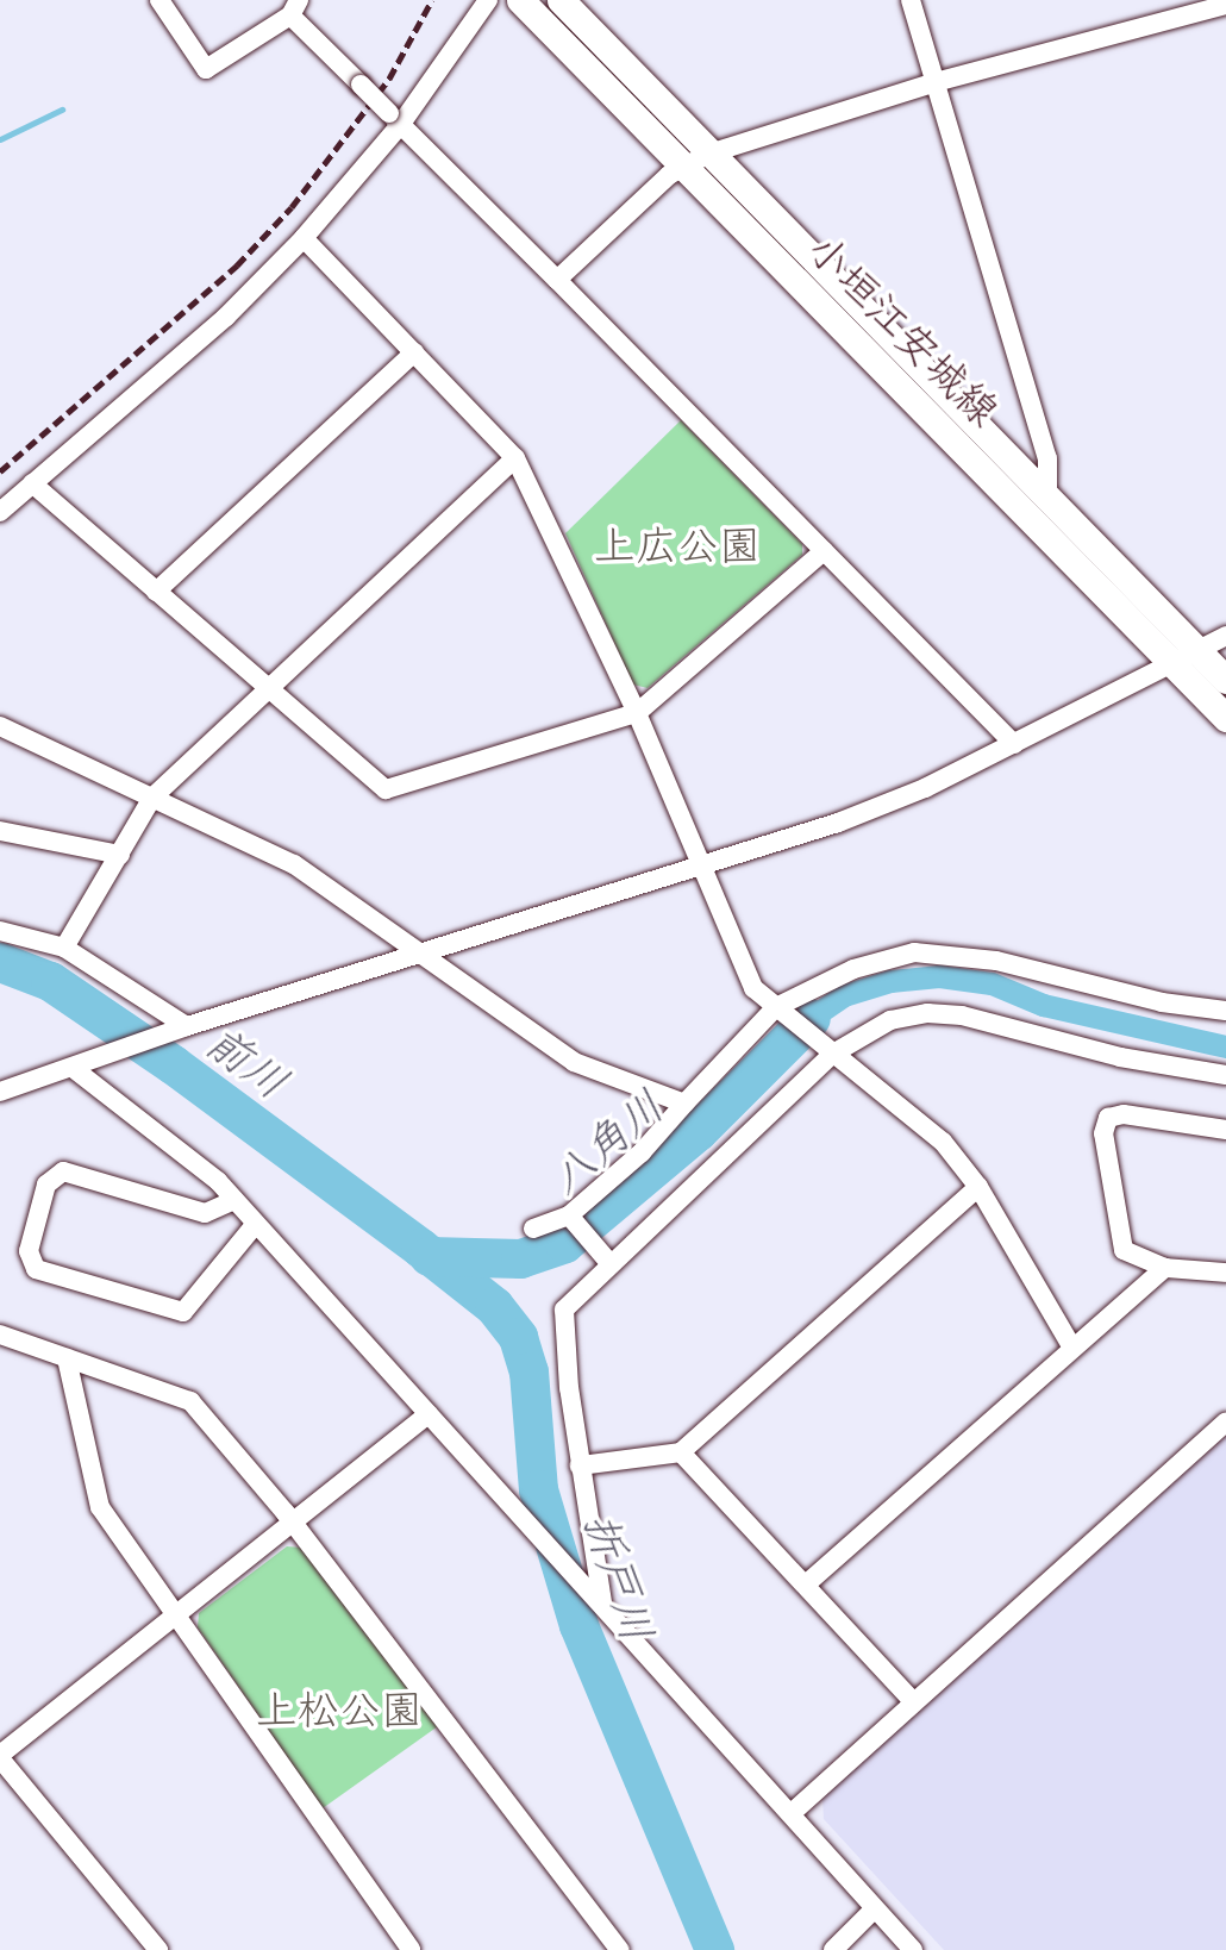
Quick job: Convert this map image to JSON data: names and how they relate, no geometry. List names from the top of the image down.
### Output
{
  "streets": {
    "main road": ["小垣江安城線"]
  },
  "water": ["前川", "八角川", "折戸川"],
  "parks": ["上広公園", "上松公園"]
}
